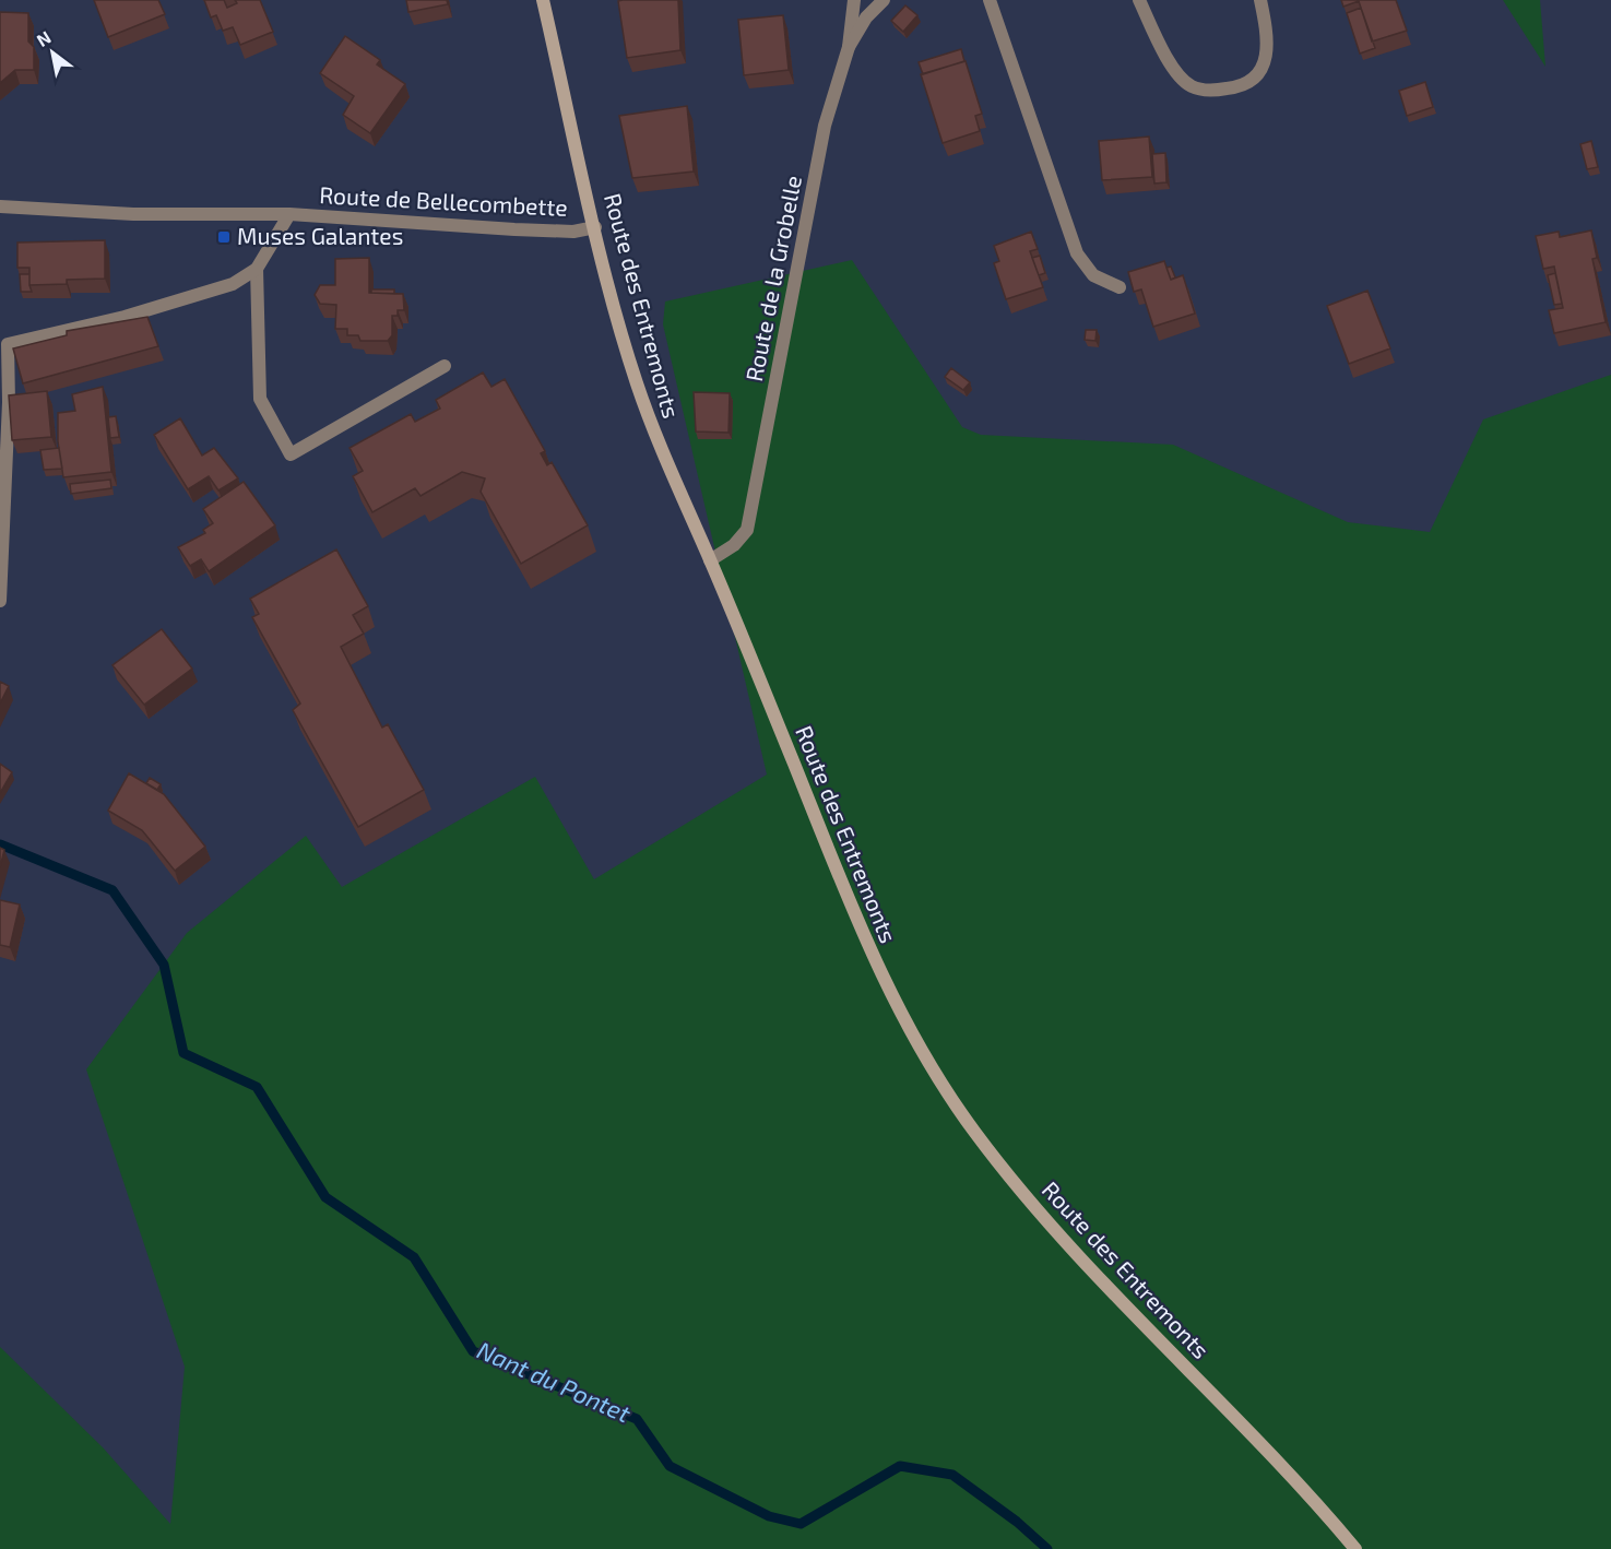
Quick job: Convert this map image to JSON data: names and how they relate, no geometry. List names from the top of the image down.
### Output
{
  "streets": {
    "main road": ["Route des Entremonts"],
    "street": ["Route de Bellecombette", "Route de la Grobelle"]
  },
  "crossings": [
    ["Route de Bellecombette", "Route des Entremonts"],
    ["Route de la Grobelle", "Route des Entremonts"]
  ],
  "water": ["Nant du Pontet"],
  "places": {
    "transit": ["Muses Galantes"]
  },
  "north": "top left"
}
